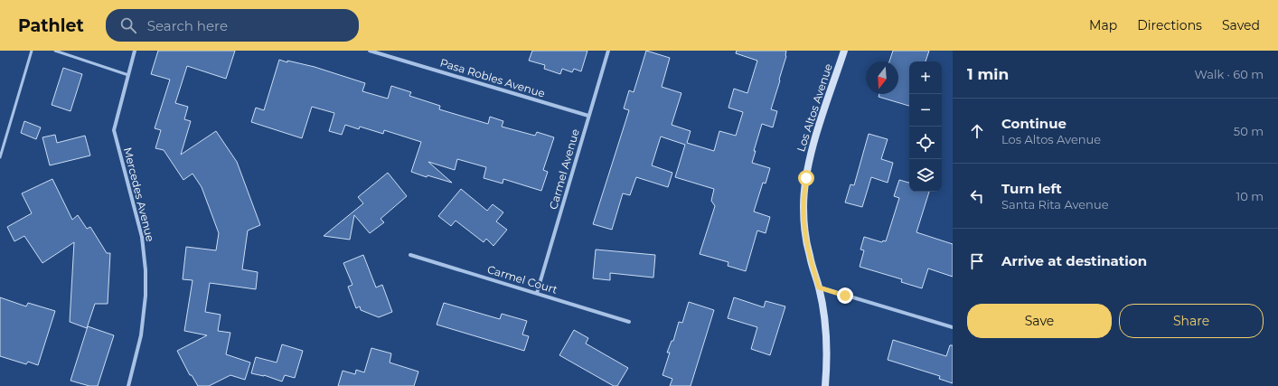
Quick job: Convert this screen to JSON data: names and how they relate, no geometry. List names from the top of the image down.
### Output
{
  "streets": {
    "street": [
      "Pasa Robles Avenue",
      "Los Altos Avenue",
      "Carmel Avenue",
      "Mercedes Avenue",
      "Carmel Court"
    ]
  },
  "crossings": [
    ["Pasa Robles Avenue", "Carmel Avenue"],
    ["Carmel Avenue", "Carmel Court"]
  ],
  "north": "bottom",
  "page": {
    "header": "Pathlet",
    "search": "Search here",
    "nav": ["Map", "Directions", "Saved"],
    "heading": ["1 min", "Walk · 60 m"],
    "map_buttons": ["+", "−"],
    "list": [
      ["Continue", "Los Altos Avenue", "50 m"],
      ["Turn left", "Santa Rita Avenue", "10 m"],
      "Arrive at destination"
    ],
    "buttons": ["Save", "Share"]
  }
}
